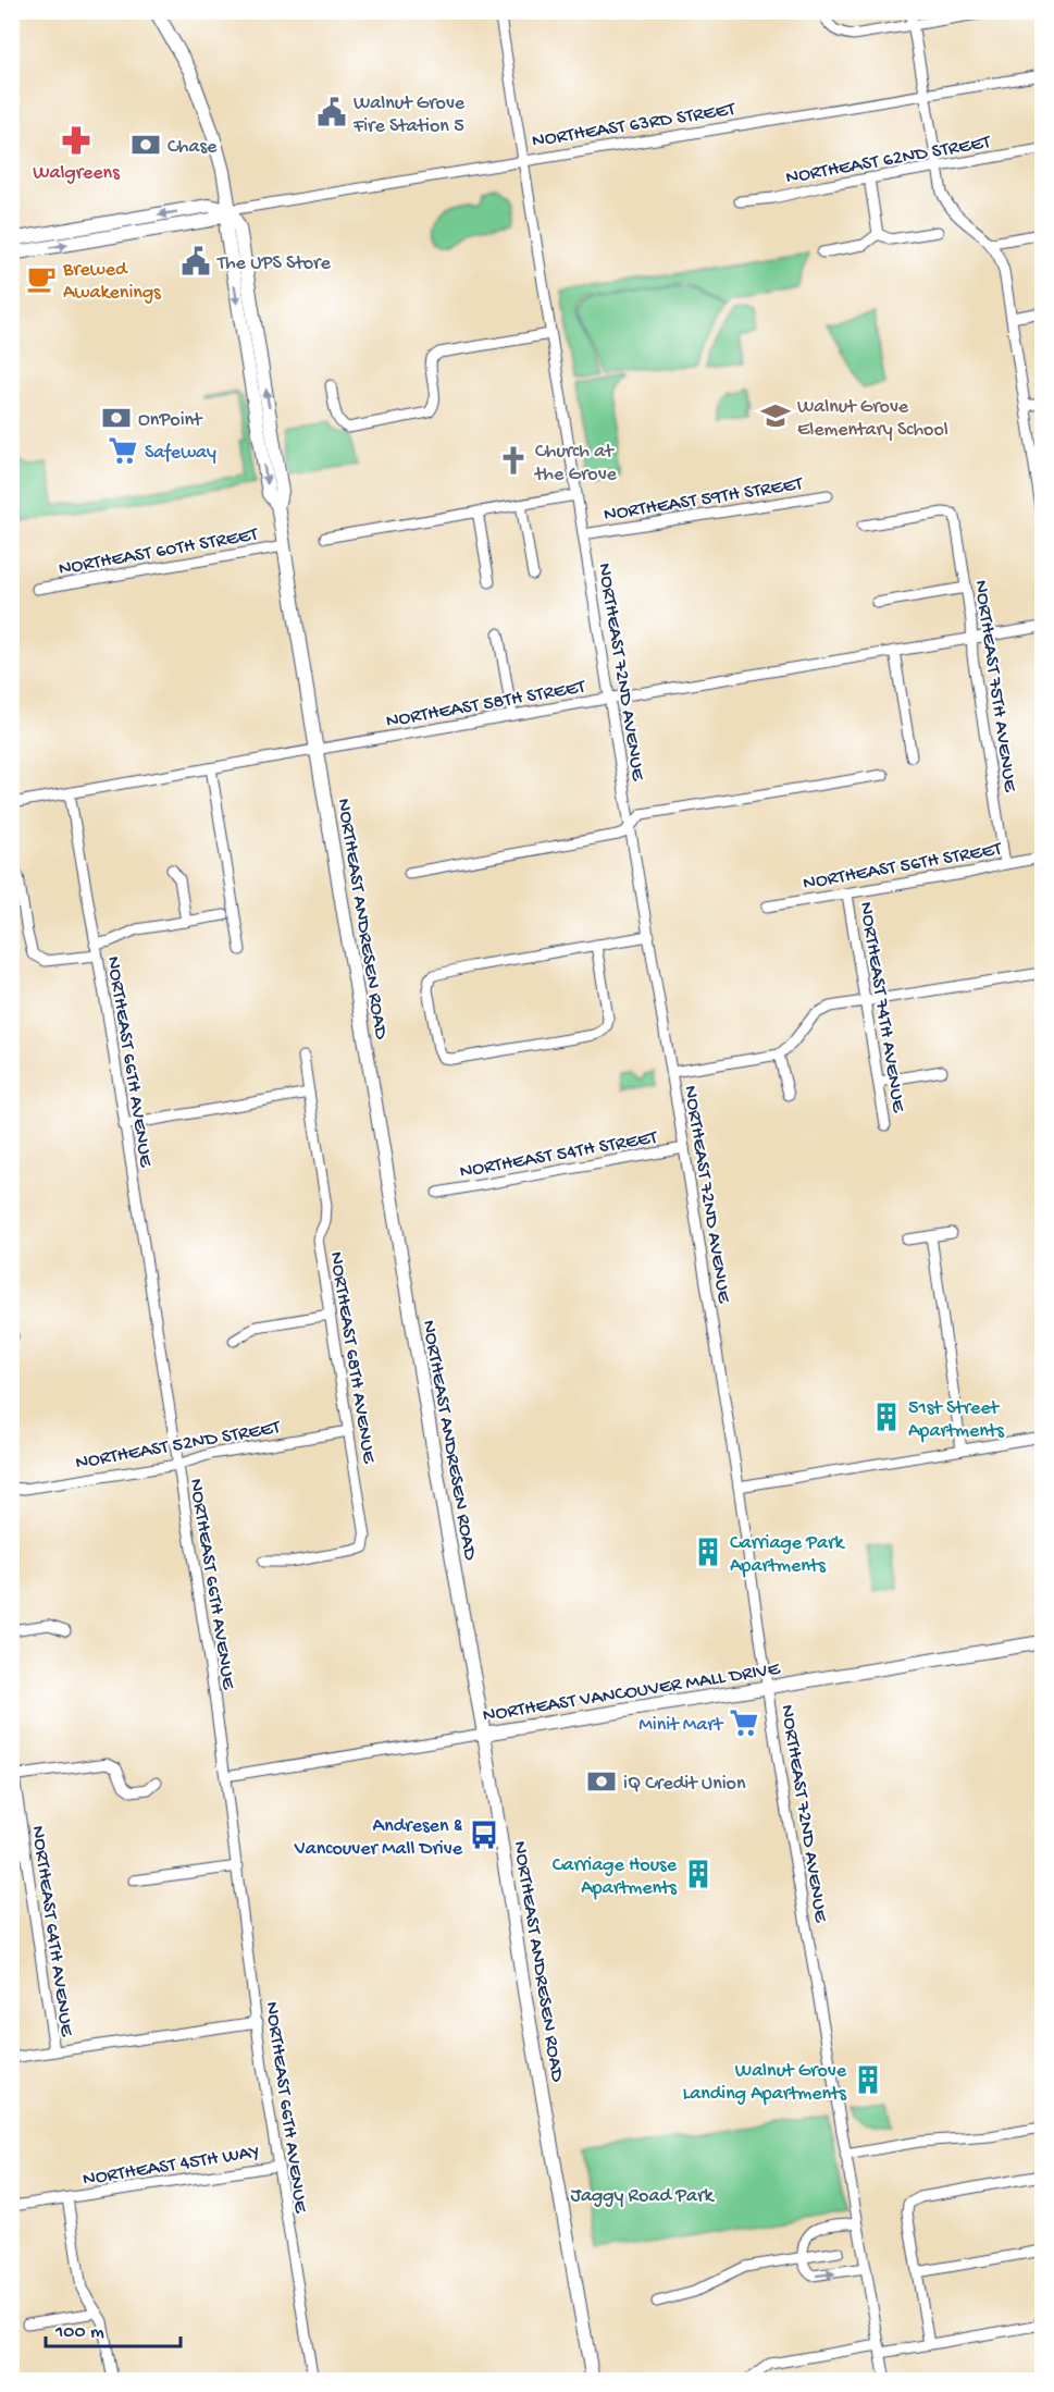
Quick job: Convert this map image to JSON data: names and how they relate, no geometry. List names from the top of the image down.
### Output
{
  "streets": {
    "main road": ["NORTHEAST 63RD STREET", "NORTHEAST ANDRESEN ROAD", "NORTHEAST VANCOUVER MALL DRIVE"],
    "street": [
      "NORTHEAST 62ND STREET",
      "NORTHEAST 59TH STREET",
      "NORTHEAST 60TH STREET",
      "NORTHEAST 72ND AVENUE",
      "NORTHEAST 75TH AVENUE",
      "NORTHEAST 58TH STREET",
      "NORTHEAST 56TH STREET",
      "NORTHEAST 74TH AVENUE",
      "NORTHEAST 66TH AVENUE",
      "NORTHEAST 54TH STREET",
      "NORTHEAST 68TH AVENUE",
      "NORTHEAST 52ND STREET",
      "NORTHEAST 64TH AVENUE",
      "NORTHEAST 45TH WAY"
    ]
  },
  "crossings": [
    ["NORTHEAST 63RD STREET", "NORTHEAST 72ND AVENUE"],
    ["NORTHEAST 63RD STREET", "NORTHEAST ANDRESEN ROAD"],
    ["NORTHEAST 59TH STREET", "NORTHEAST 72ND AVENUE"],
    ["NORTHEAST 60TH STREET", "NORTHEAST ANDRESEN ROAD"],
    ["NORTHEAST 72ND AVENUE", "NORTHEAST 58TH STREET"],
    ["NORTHEAST 72ND AVENUE", "NORTHEAST 54TH STREET"],
    ["NORTHEAST 72ND AVENUE", "NORTHEAST VANCOUVER MALL DRIVE"],
    ["NORTHEAST 75TH AVENUE", "NORTHEAST 58TH STREET"],
    ["NORTHEAST 75TH AVENUE", "NORTHEAST 56TH STREET"],
    ["NORTHEAST 58TH STREET", "NORTHEAST ANDRESEN ROAD"],
    ["NORTHEAST 58TH STREET", "NORTHEAST 66TH AVENUE"],
    ["NORTHEAST 56TH STREET", "NORTHEAST 74TH AVENUE"],
    ["NORTHEAST ANDRESEN ROAD", "NORTHEAST VANCOUVER MALL DRIVE"],
    ["NORTHEAST 66TH AVENUE", "NORTHEAST 52ND STREET"],
    ["NORTHEAST 66TH AVENUE", "NORTHEAST VANCOUVER MALL DRIVE"],
    ["NORTHEAST 66TH AVENUE", "NORTHEAST 45TH WAY"],
    ["NORTHEAST 68TH AVENUE", "NORTHEAST 52ND STREET"]
  ],
  "parks": ["Jaggy Road Park"],
  "places": {
    "public building": ["Walnut Grove Fire Station 5", "The UPS Store"],
    "pharmacy": ["Walgreens"],
    "bank": ["Chase", "OnPoint", "iQ Credit Union"],
    "cafe": ["Brewed Awakenings"],
    "school or university": ["Walnut Grove Elementary School"],
    "supermarket": ["Safeway", "Minit Mart"],
    "church": ["Church at the Grove"],
    "building": [
      "51st Street Apartments",
      "Carriage Park Apartments",
      "Carriage House Apartments",
      "Walnut Grove Landing Apartments"
    ],
    "bus stop": ["Andresen & Vancouver Mall Drive"]
  },
  "scale_bar": "100 m"
}
